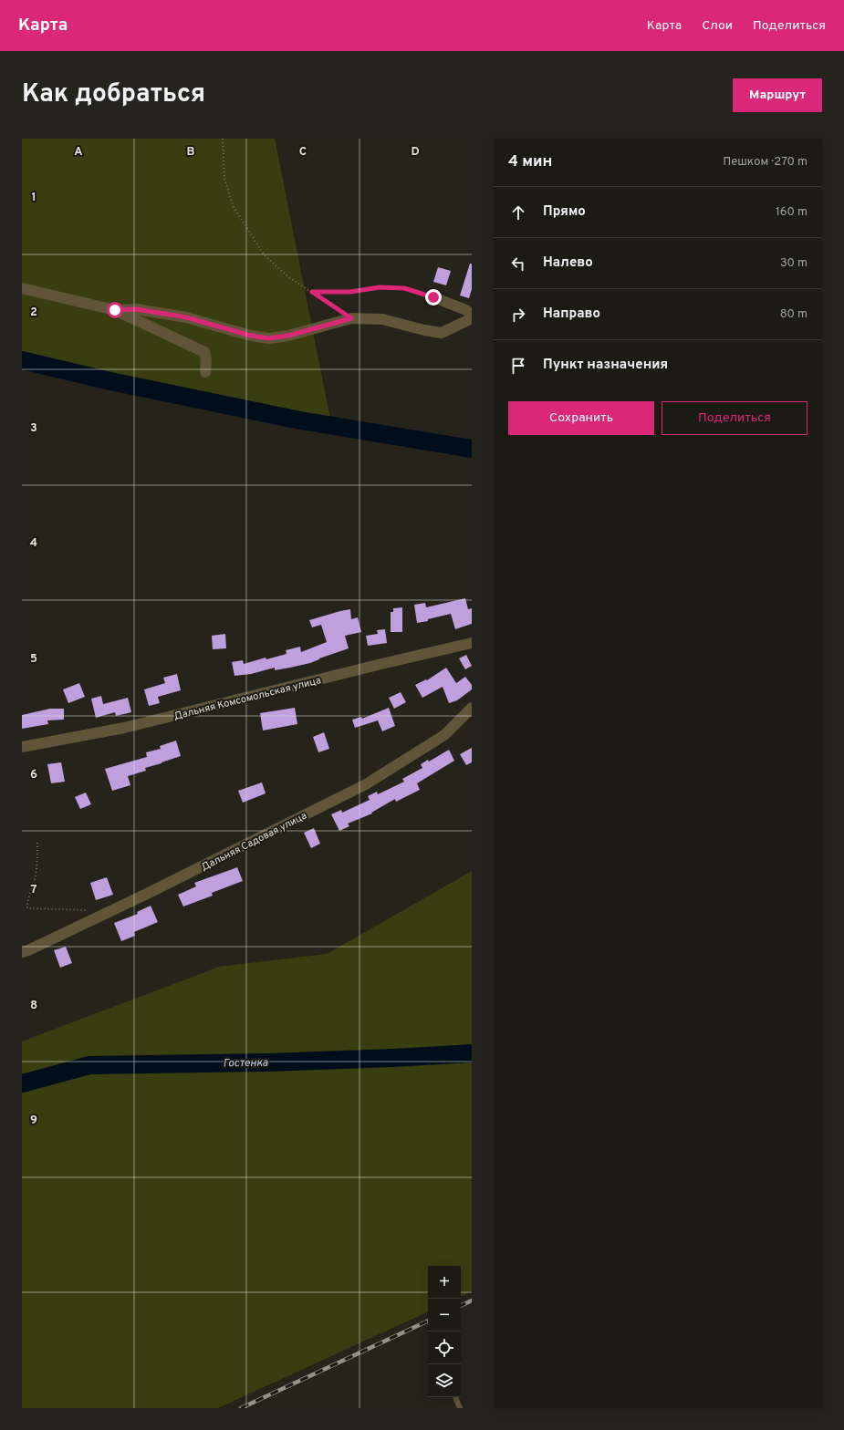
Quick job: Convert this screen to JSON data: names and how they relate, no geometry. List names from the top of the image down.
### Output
{
  "streets": {
    "street": ["Дальняя Комсомольская улица", "Дальняя Садовая улица"]
  },
  "water": ["Гостенка"],
  "page": {
    "header": "Карта",
    "nav": ["Карта", "Слои", "Поделиться"],
    "title": "Как добраться",
    "buttons": [
      "Маршрут",
      ["Сохранить", "Поделиться"]
    ],
    "heading": ["4 мин", "Пешком · 270 m"],
    "list": [
      ["Прямо", "160 m"],
      ["Налево", "30 m"],
      ["Направо", "80 m"],
      "Пункт назначения"
    ],
    "map_buttons": ["+", "−"]
  },
  "grid": {
    "columns": [
      "A",
      "B",
      "C",
      "D"
    ],
    "rows": [
      "1",
      "2",
      "3",
      "4",
      "5",
      "6",
      "7",
      "8",
      "9"
    ]
  }
}
